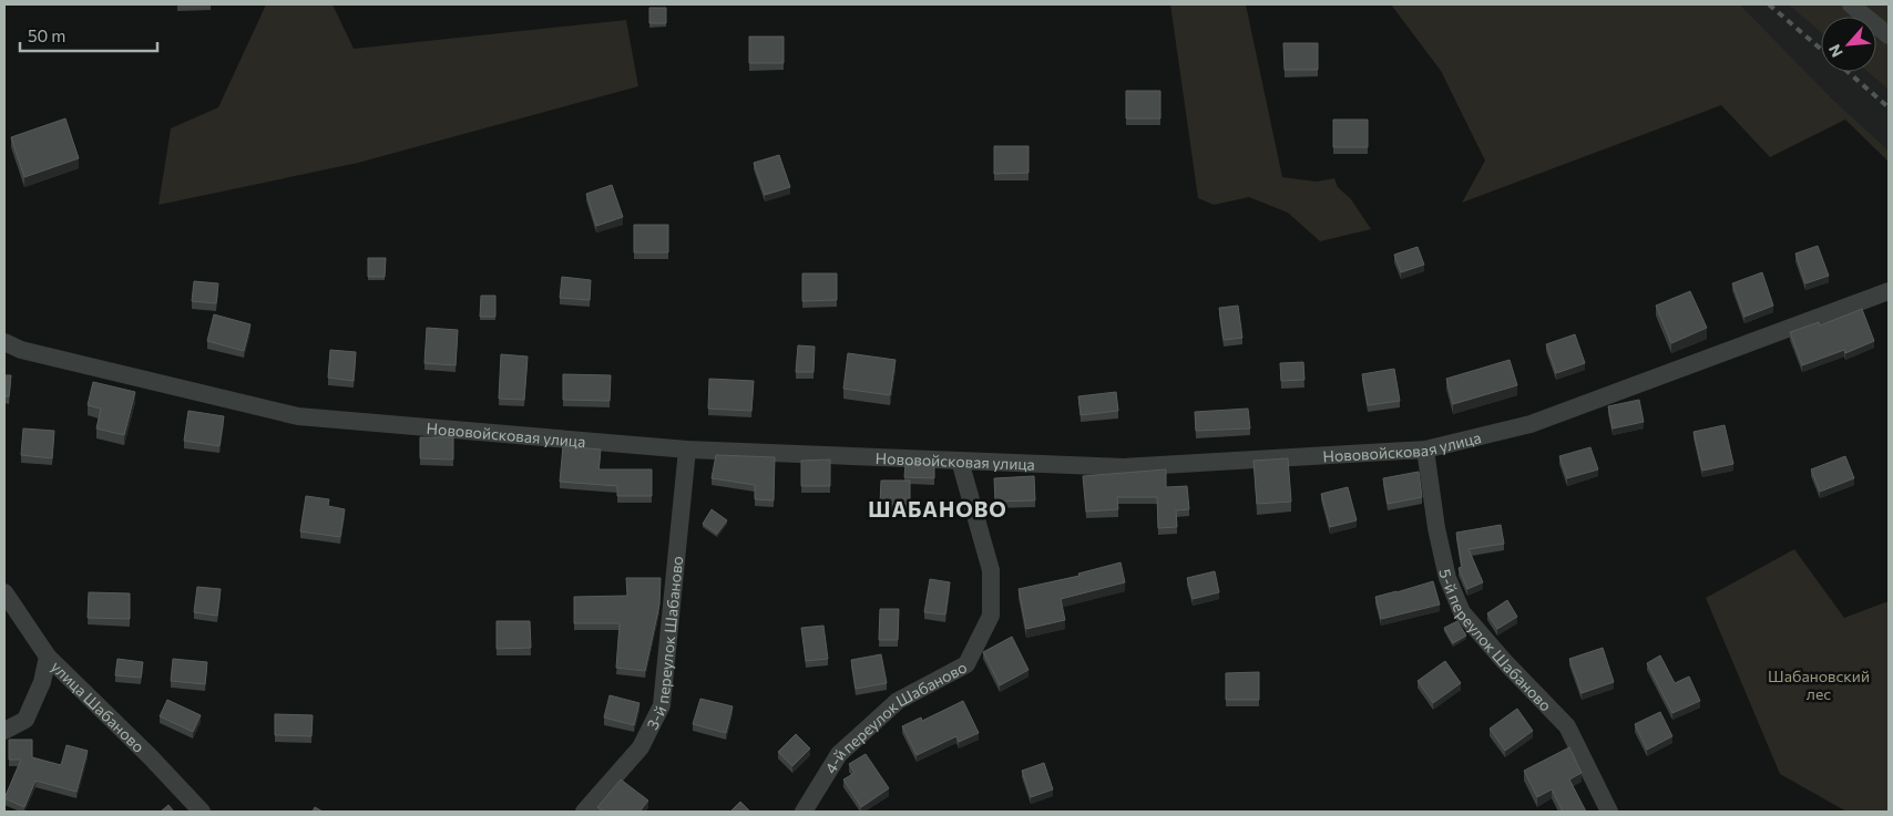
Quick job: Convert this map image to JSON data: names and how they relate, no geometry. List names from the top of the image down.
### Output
{
  "streets": {
    "street": [
      "Нововойсковая улица",
      "5-й переулок Шабаново",
      "3-й переулок Шабаново",
      "улица Шабаново",
      "4-й переулок Шабаново"
    ]
  },
  "crossings": [
    ["Нововойсковая улица", "5-й переулок Шабаново"],
    ["Нововойсковая улица", "3-й переулок Шабаново"],
    ["Нововойсковая улица", "4-й переулок Шабаново"]
  ],
  "districts": ["ШАБАНОВО"],
  "parks": ["Шабановский лес"],
  "scale_bar": "50 m",
  "north": "bottom left"
}
